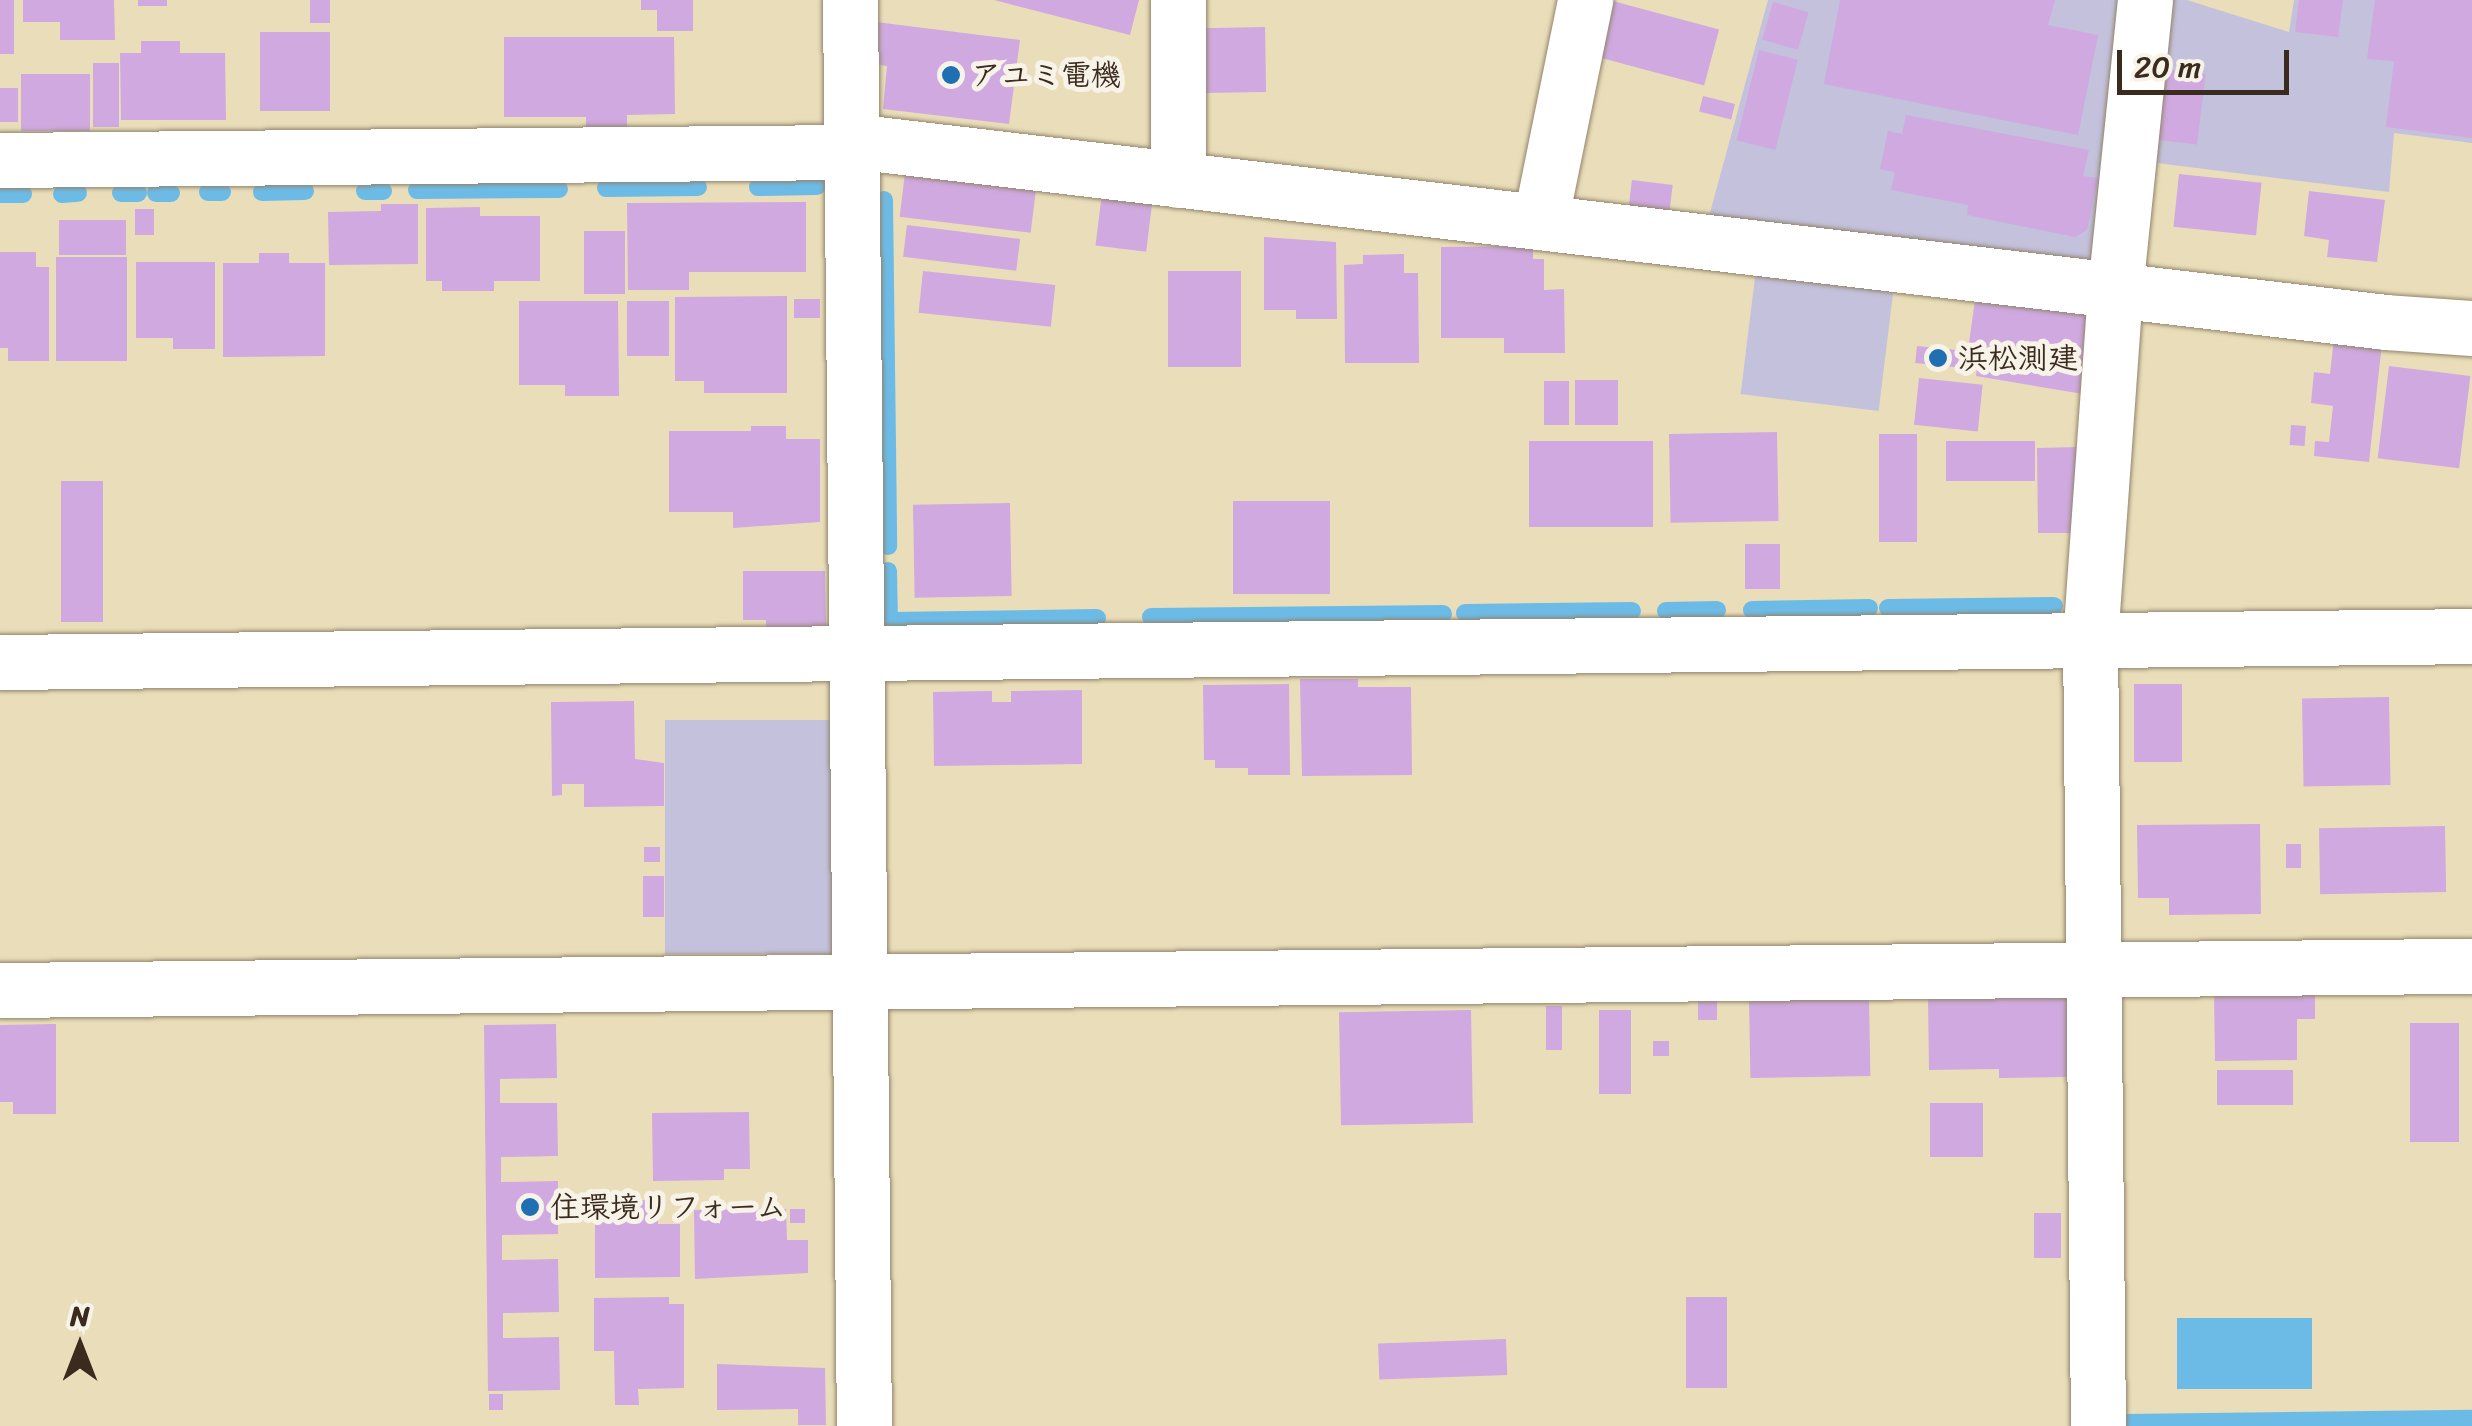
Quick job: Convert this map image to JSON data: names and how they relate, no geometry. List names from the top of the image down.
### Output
{
  "places": ["アユミ電機", "浜松測建", "住環境リフォーム"],
  "scale_bar": "20 m",
  "north": "top"
}
